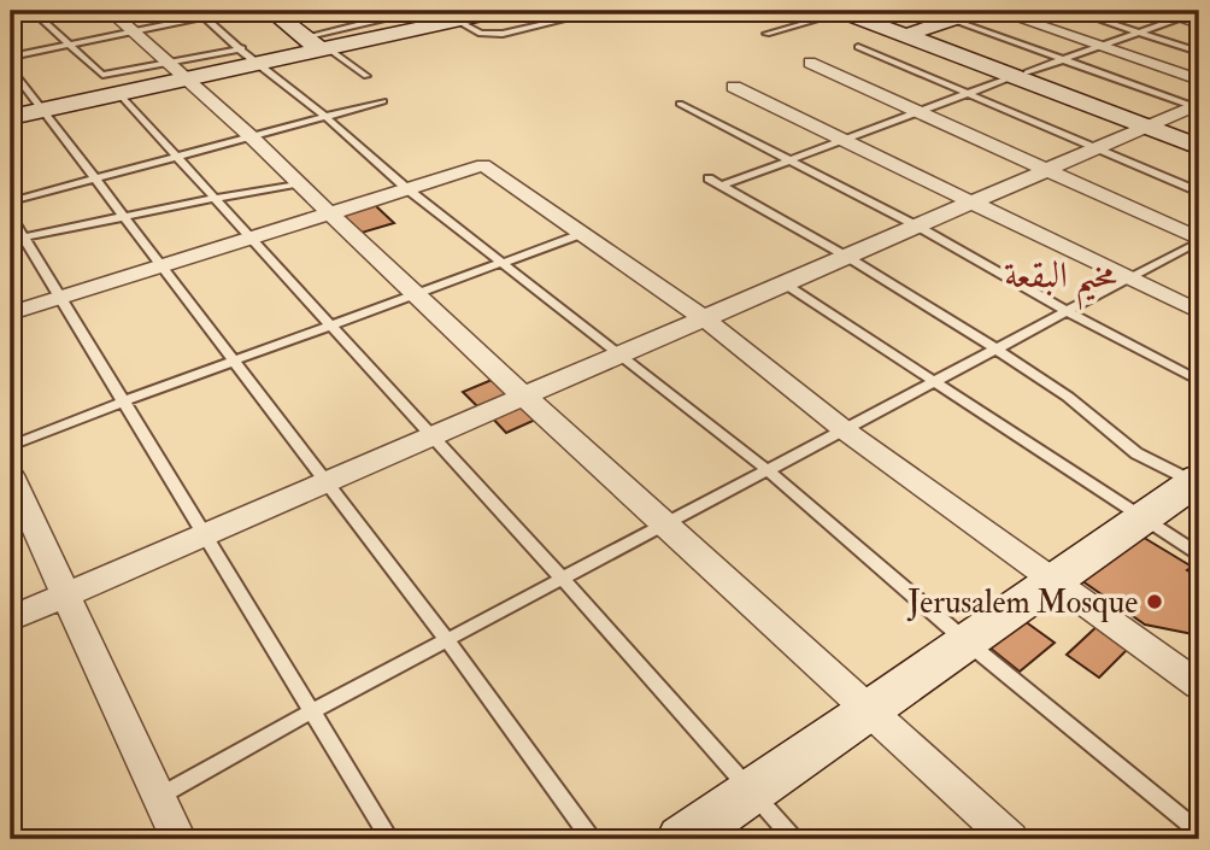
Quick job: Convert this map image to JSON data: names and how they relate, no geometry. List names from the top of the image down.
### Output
{
  "districts": ["مخيم البقعة"],
  "places": ["Jerusalem Mosque"]
}
